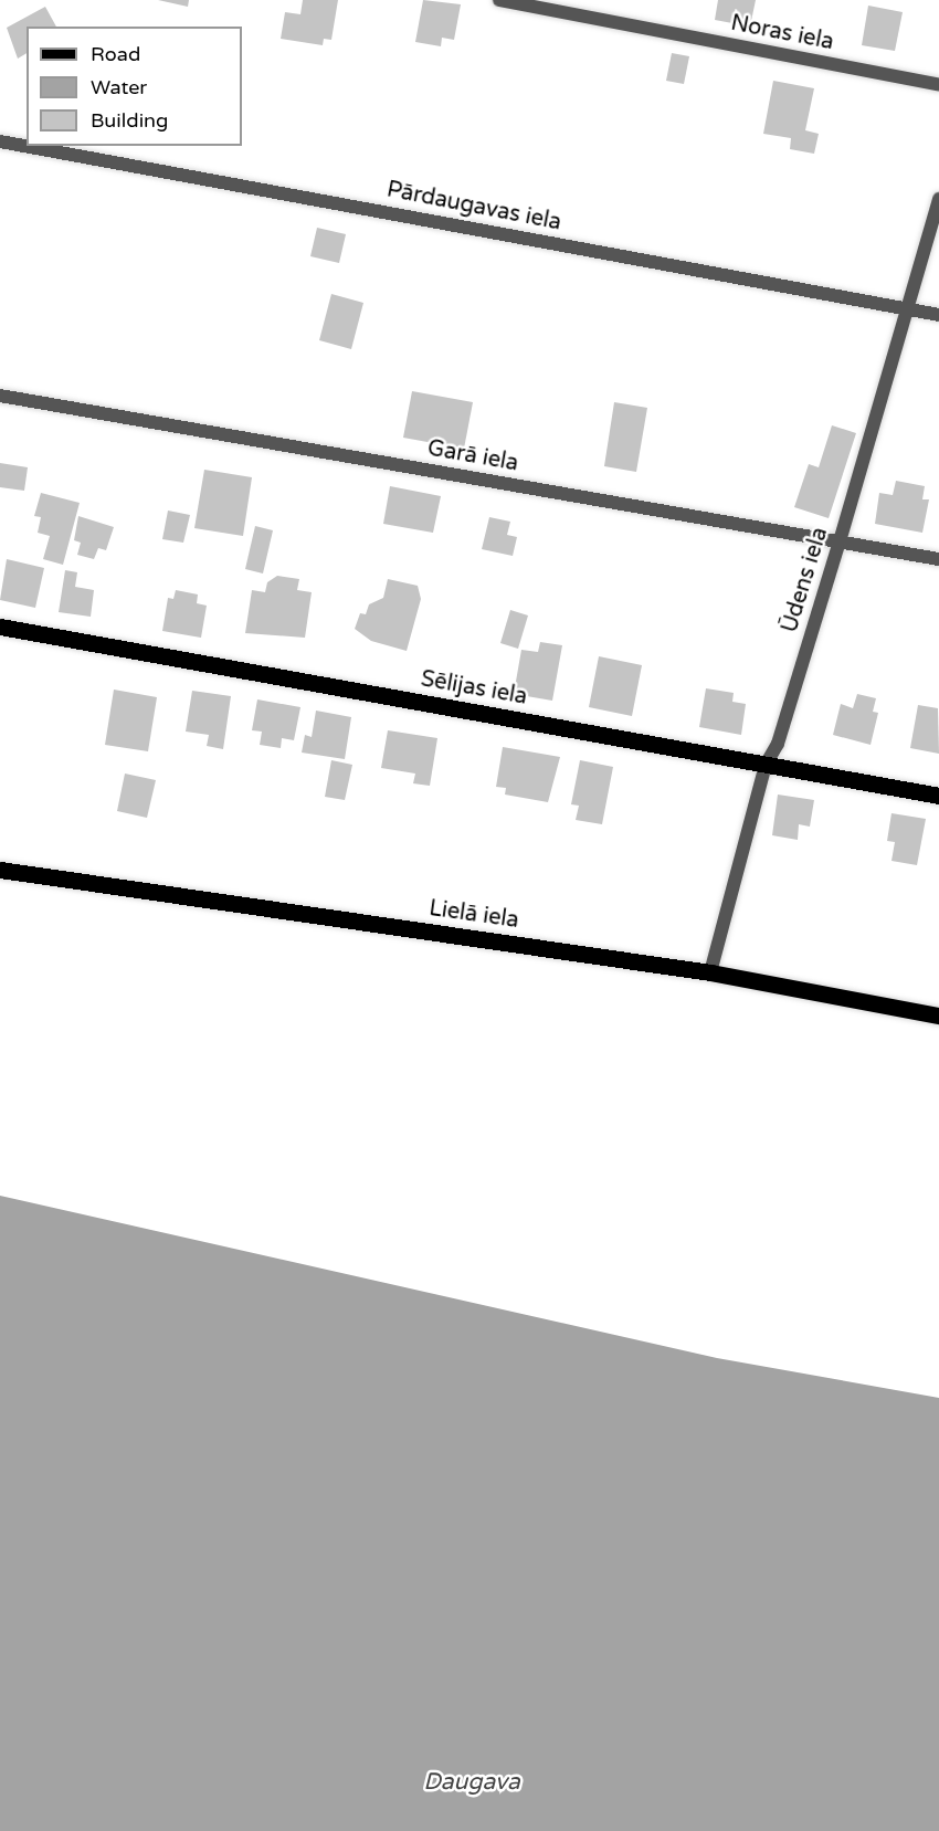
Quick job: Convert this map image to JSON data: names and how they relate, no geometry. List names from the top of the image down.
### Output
{
  "streets": {
    "main road": ["Sēlijas iela", "Lielā iela"],
    "street": [
      "Noras iela",
      "Pārdaugavas iela",
      "Garā iela",
      "Ūdens iela"
    ]
  },
  "crossings": [
    ["Pārdaugavas iela", "Ūdens iela"],
    ["Garā iela", "Ūdens iela"],
    ["Ūdens iela", "Sēlijas iela"],
    ["Ūdens iela", "Lielā iela"]
  ],
  "water": ["Daugava"],
  "legend": ["Road", "Water", "Building"]
}
